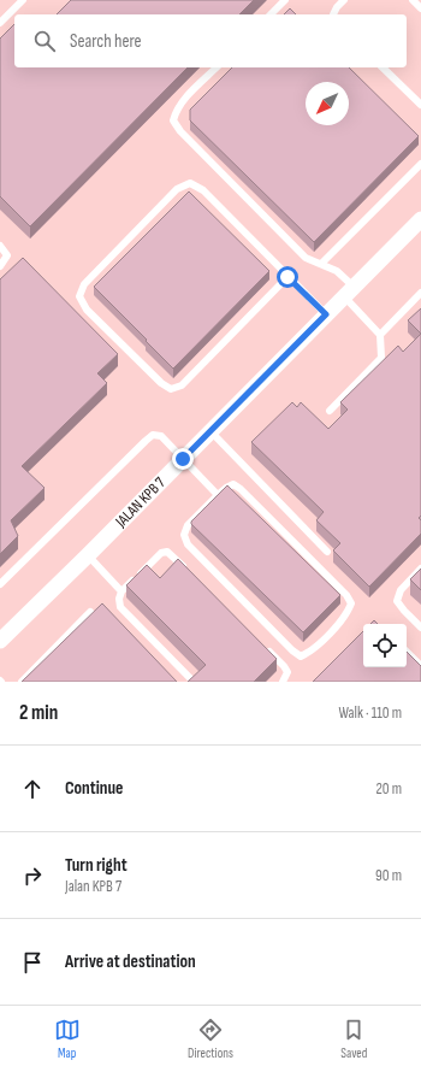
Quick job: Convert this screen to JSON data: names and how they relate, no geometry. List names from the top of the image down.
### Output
{
  "streets": {
    "street": ["JALAN KPB 7"]
  },
  "north": "bottom left",
  "page": {
    "search": "Search here",
    "heading": ["2 min", "Walk · 110 m"],
    "list": [
      ["Continue", "20 m"],
      ["Turn right", "Jalan KPB 7", "90 m"],
      "Arrive at destination"
    ],
    "nav": ["Map", "Directions", "Saved"]
  }
}
